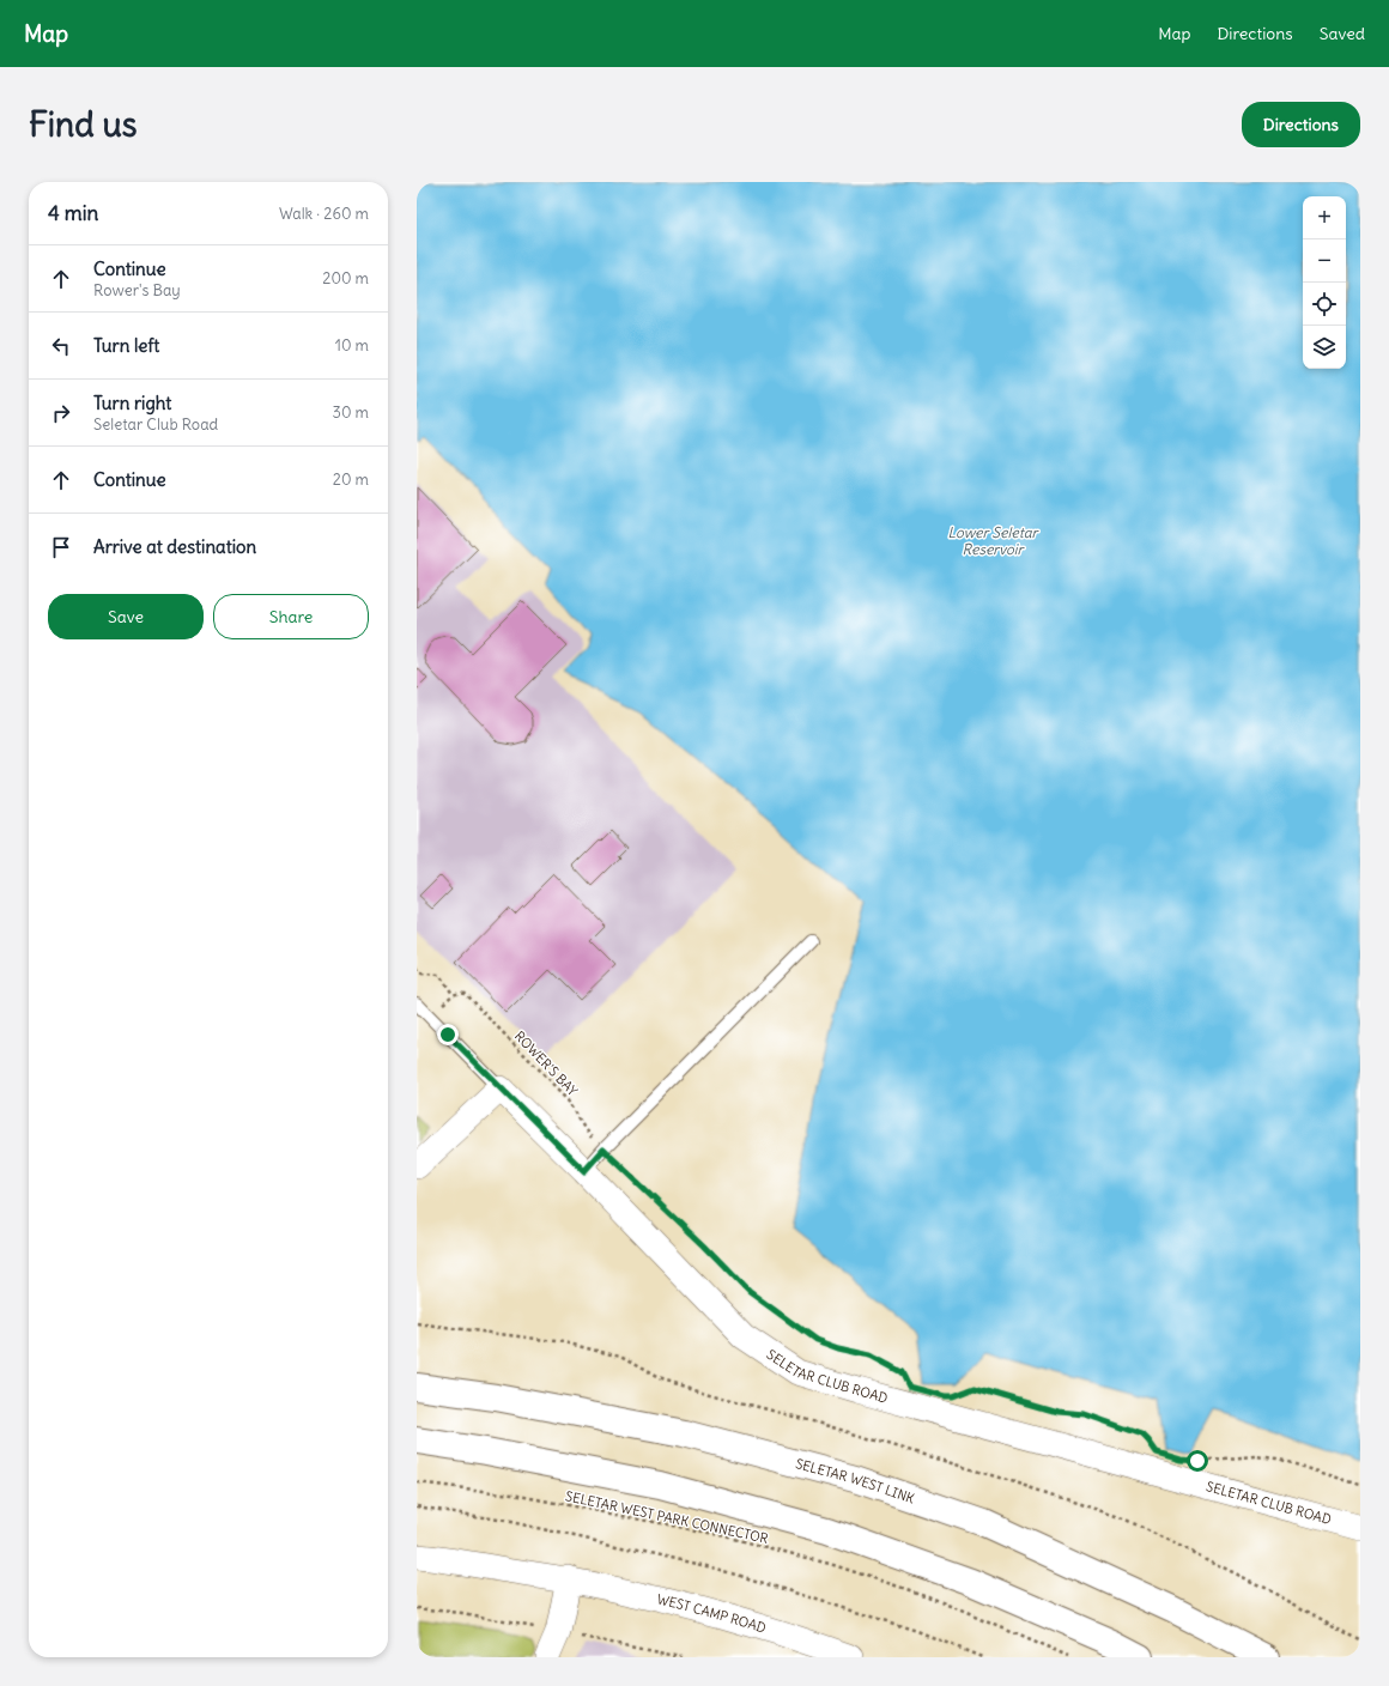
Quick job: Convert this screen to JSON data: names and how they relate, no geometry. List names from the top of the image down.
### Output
{
  "streets": {
    "main road": ["SELETAR WEST LINK"],
    "street": ["SELETAR CLUB ROAD", "WEST CAMP ROAD"],
    "path": ["ROWER'S BAY", "SELETAR WEST PARK CONNECTOR"]
  },
  "water": ["Lower Seletar Reservoir"],
  "page": {
    "header": "Map",
    "nav": ["Map", "Directions", "Saved"],
    "buttons": [
      "Directions",
      ["Save", "Share"]
    ],
    "title": "Find us",
    "heading": ["4 min", "Walk · 260 m"],
    "map_buttons": ["+", "−"],
    "list": [
      ["Continue", "Rower's Bay", "200 m"],
      ["Turn left", "10 m"],
      ["Turn right", "Seletar Club Road", "30 m"],
      ["Continue", "20 m"],
      "Arrive at destination"
    ]
  }
}
